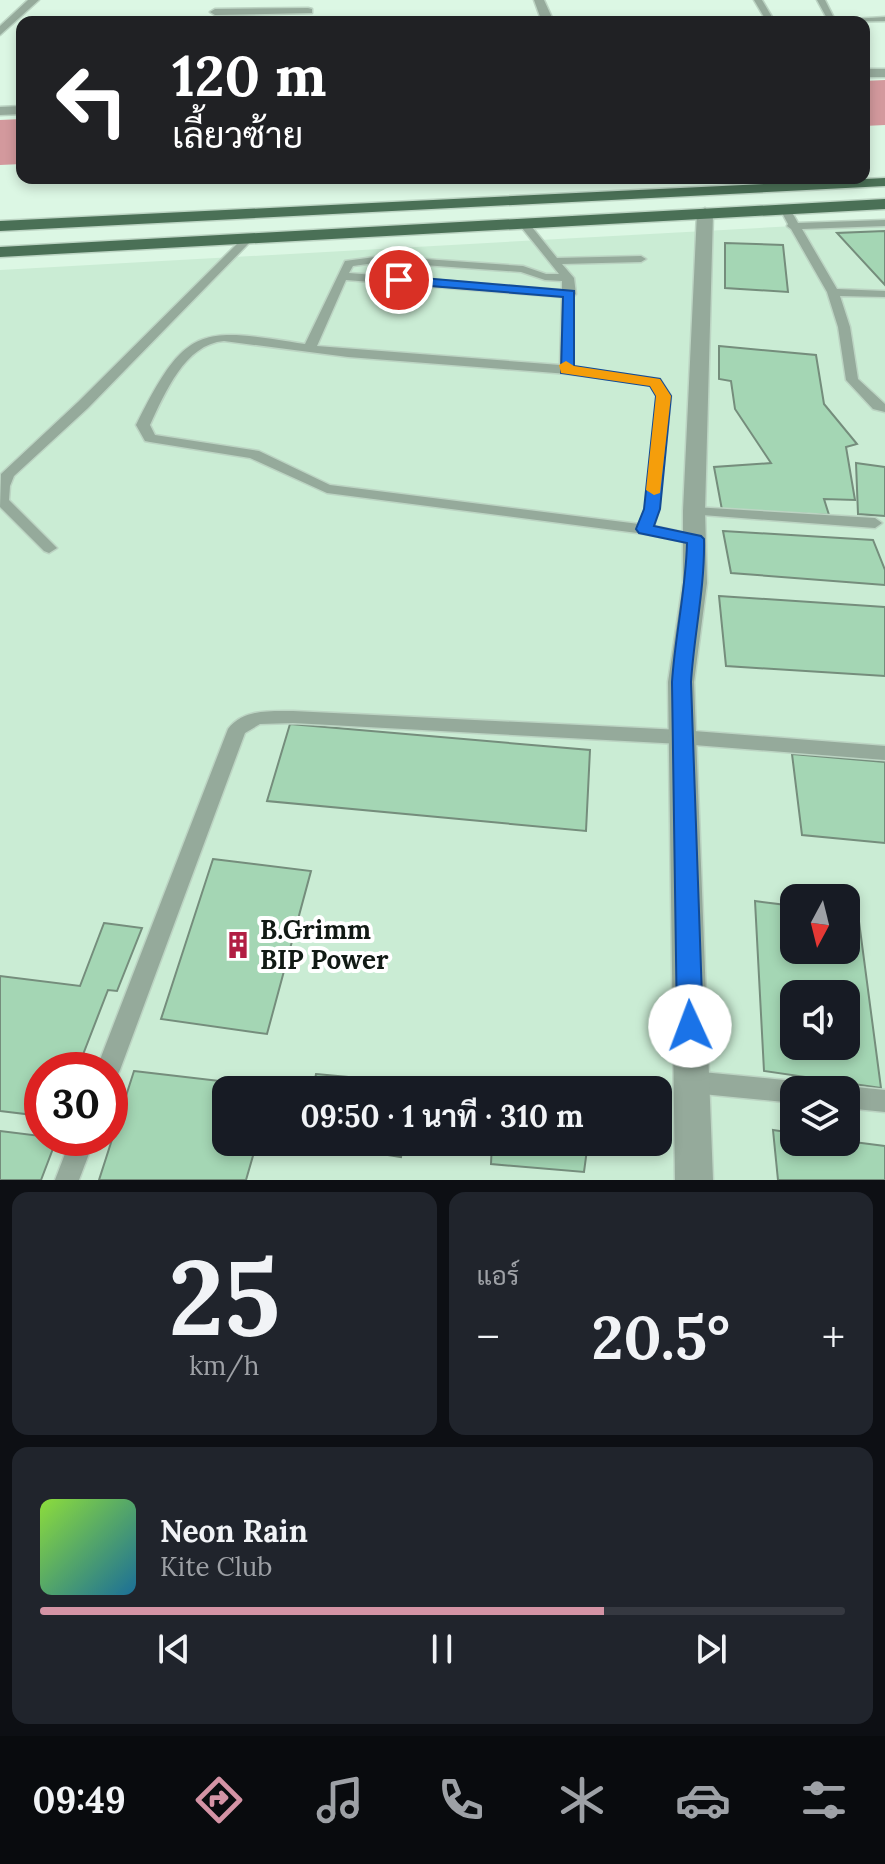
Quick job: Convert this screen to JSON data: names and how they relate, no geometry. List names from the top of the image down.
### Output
{
  "places": {
    "building": ["B.Grimm BIP Power"]
  },
  "north": "bottom",
  "page": {
    "turn": ["120 m", "เลี้ยวซ้าย"],
    "limit": "30",
    "trip": "09:50 · 1 นาที · 310 m",
    "tile": [
      ["25", "km/h"],
      "แอร์"
    ],
    "heat": ["−", "20.5°", "+"],
    "song": ["Neon Rain", "Kite Club"],
    "tabs": "09:49"
  }
}
